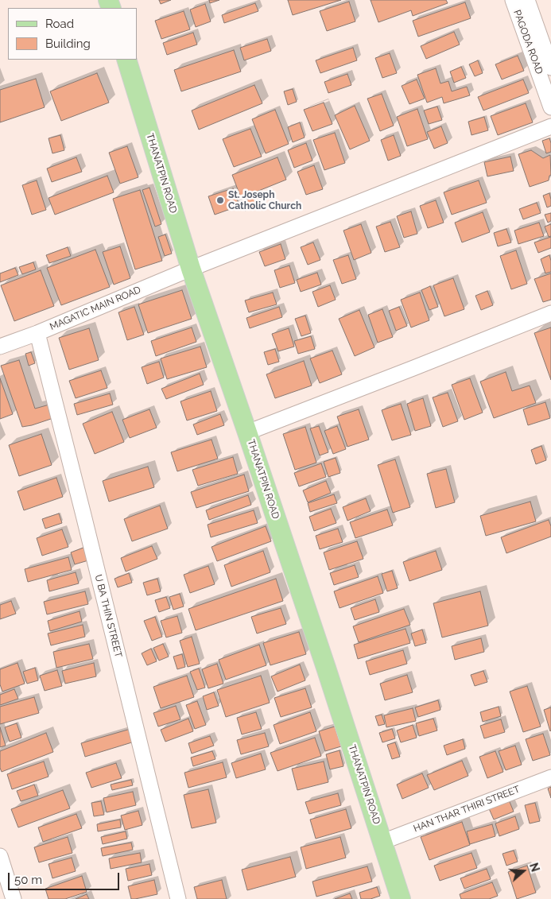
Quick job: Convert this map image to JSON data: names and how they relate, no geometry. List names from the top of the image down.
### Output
{
  "streets": {
    "main road": ["THANATPIN ROAD"],
    "street": [
      "PAGODA ROAD",
      "MAGATIC MAIN ROAD",
      "U BA THIN STREET",
      "HAN THAR THIRI STREET"
    ]
  },
  "crossings": [
    ["THANATPIN ROAD", "MAGATIC MAIN ROAD"],
    ["THANATPIN ROAD", "HAN THAR THIRI STREET"],
    ["MAGATIC MAIN ROAD", "U BA THIN STREET"]
  ],
  "places": ["St. Joseph Catholic Church"],
  "legend": ["Road", "Building"],
  "scale_bar": "50 m",
  "north": "right"
}
